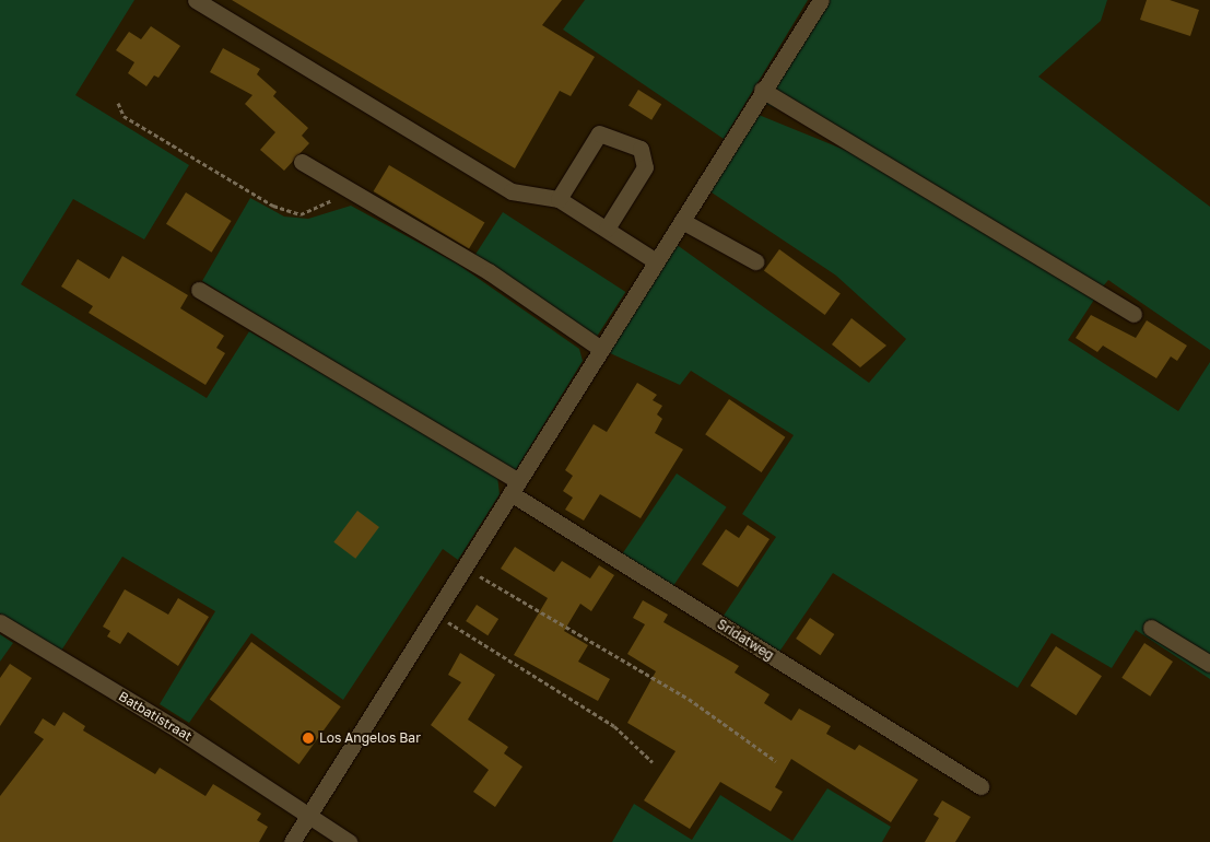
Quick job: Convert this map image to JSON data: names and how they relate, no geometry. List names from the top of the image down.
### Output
{
  "streets": {
    "street": ["Sridatweg", "Batbatistraat"]
  },
  "places": ["Los Angelos Bar"]
}
